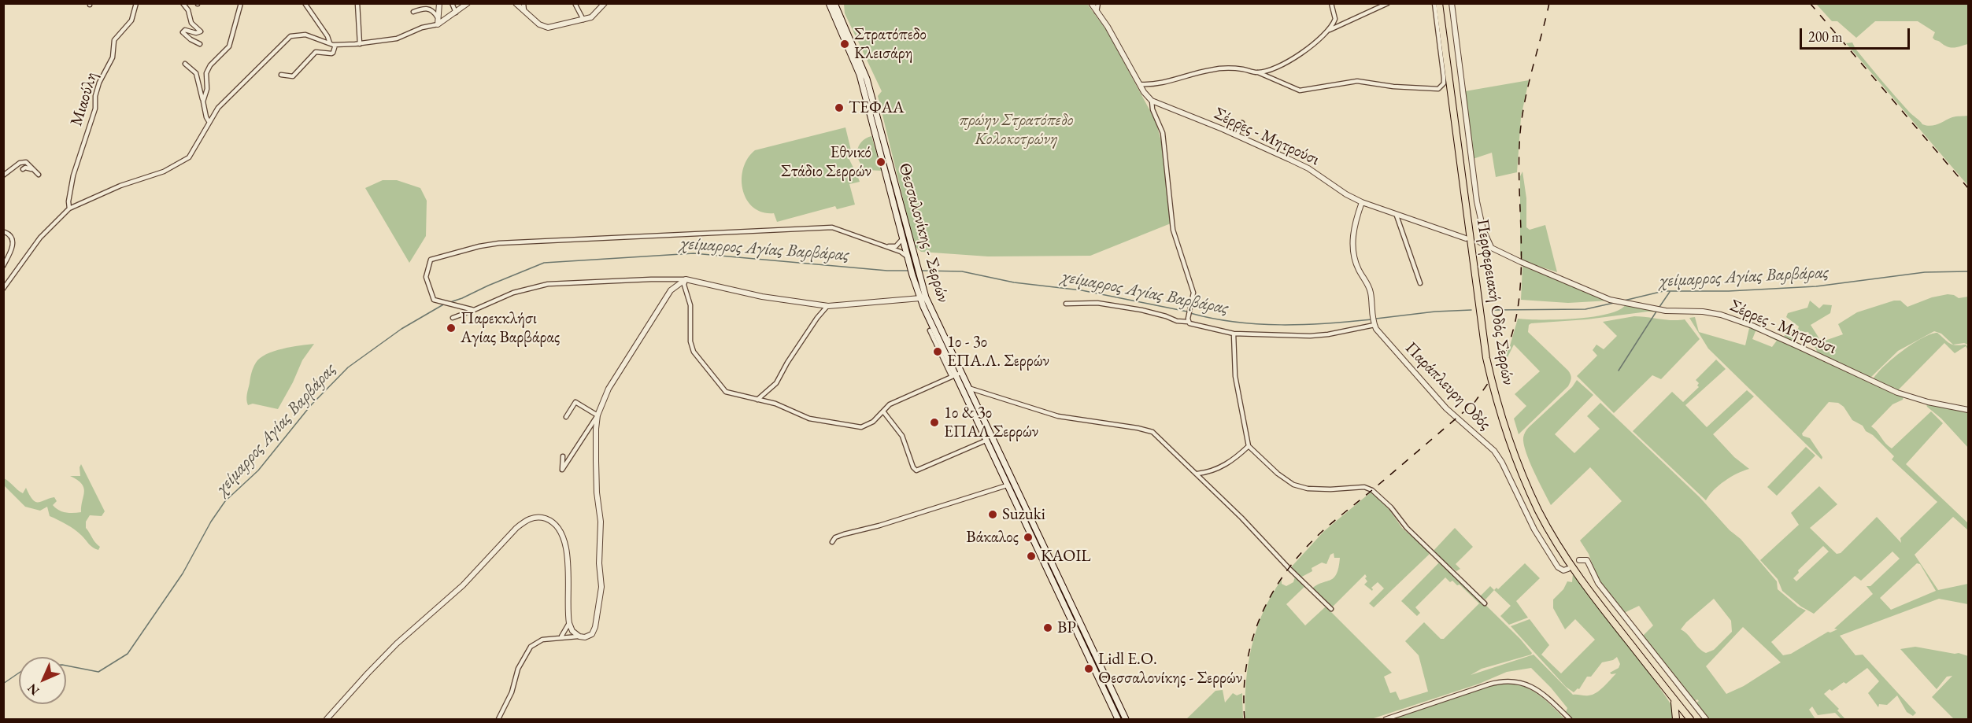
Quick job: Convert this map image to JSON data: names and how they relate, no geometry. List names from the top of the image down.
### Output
{
  "streets": {
    "main road": ["Θεσσαλονίκης - Σερρών", "Περιφερειακή Οδός Σερρών"],
    "street": ["Μιαούλη", "Σέρρες - Μητρούσι", "Παράπλευρη Οδός"]
  },
  "crossings": [
    ["Σέρρες - Μητρούσι", "Παράπλευρη Οδός"]
  ],
  "water": ["χείμαρρος Αγίας Βαρβάρας"],
  "parks": ["πρώην Στρατόπεδο Κολοκοτρώνη"],
  "places": [
    "Στρατόπεδο Κλεισάρη",
    "ΤΕΦΑΑ",
    "Εθνικό Στάδιο Σερρών",
    "Παρεκκλήσι Αγίας Βαρβάρας",
    "1ο - 3ο ΕΠΑ.Λ. Σερρών",
    "1ο & 3ο ΕΠΑΛ Σερρών",
    "Suzuki",
    "Βάκαλος",
    "KAOIL",
    "BP",
    "Lidl Ε.Ο. Θεσσαλονίκης - Σερρών"
  ],
  "scale_bar": "200 m",
  "north": "bottom left"
}
